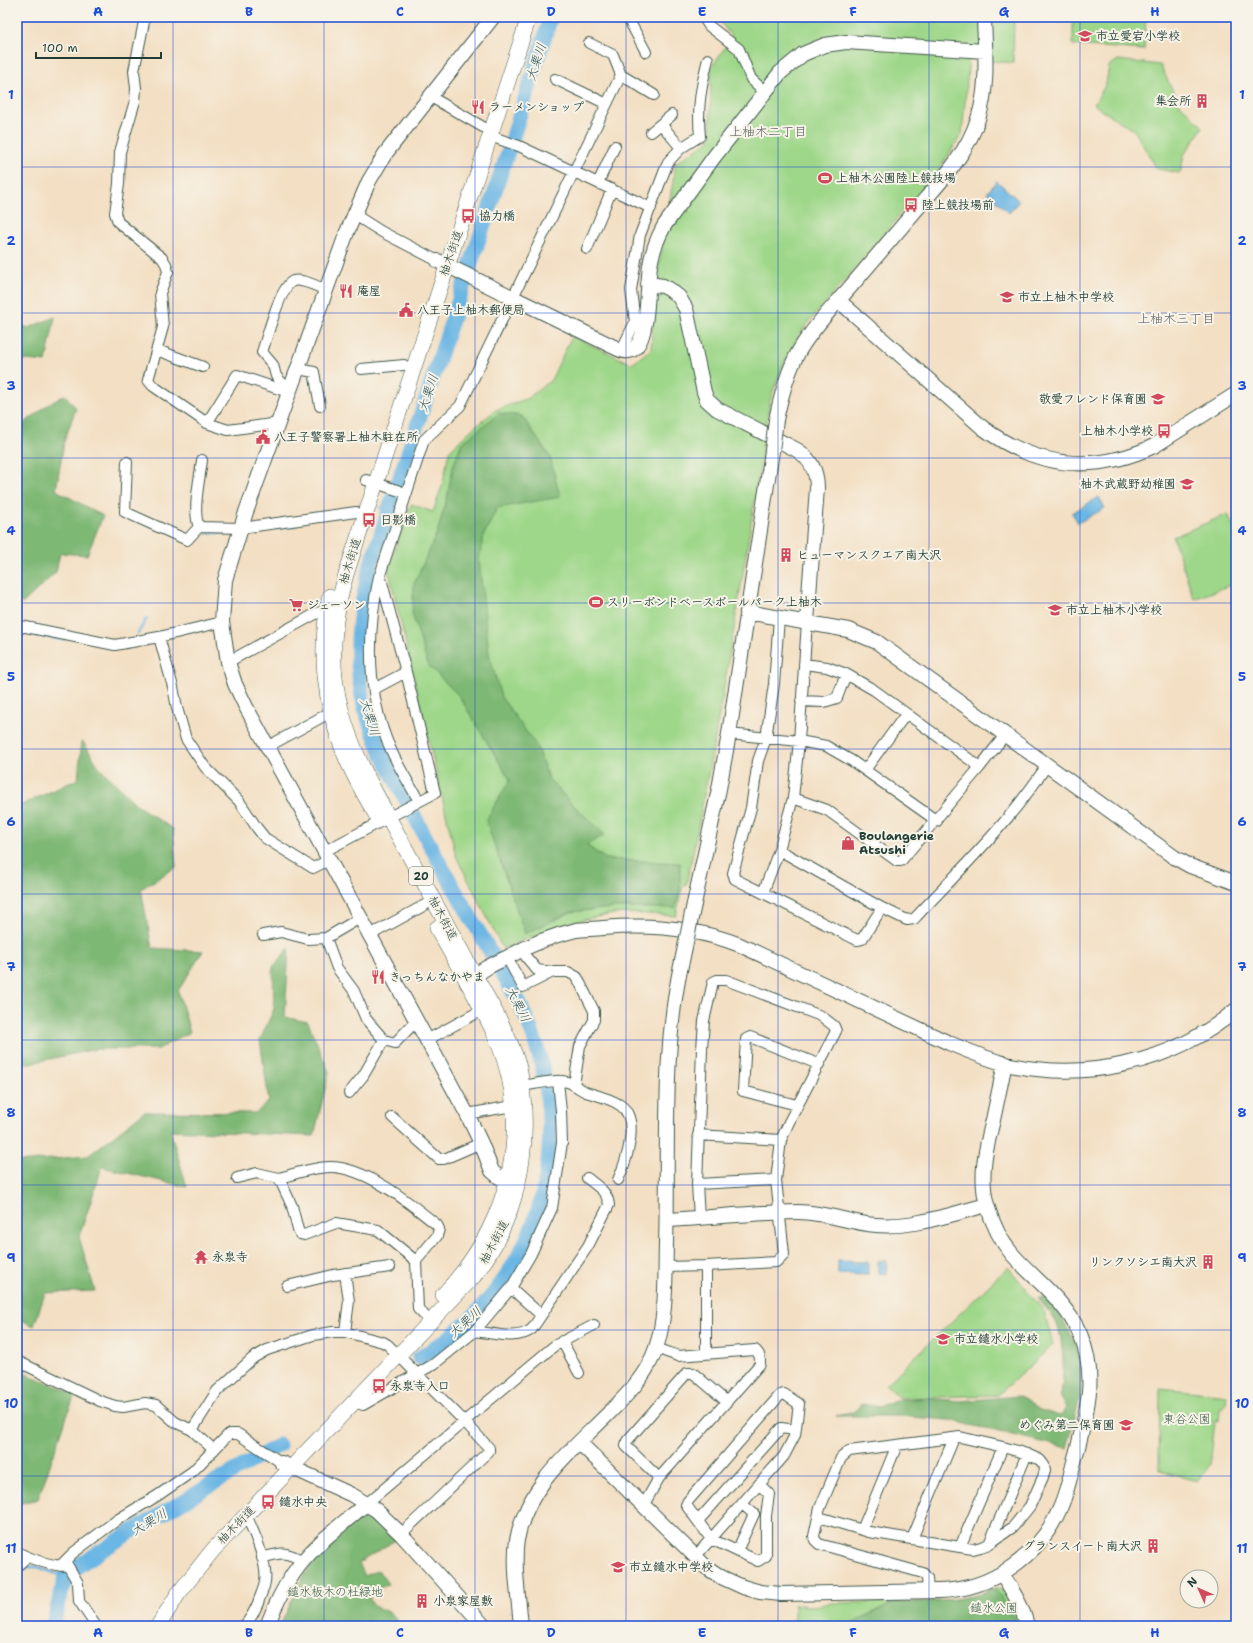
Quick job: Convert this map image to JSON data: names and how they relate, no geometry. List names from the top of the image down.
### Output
{
  "streets": {
    "main road": ["柚木街道", "20"]
  },
  "districts": ["上柚木二丁目", "上柚木三丁目"],
  "water": ["大栗川"],
  "parks": ["東谷公園", "鑓水板木の杜緑地", "鑓水公園"],
  "places": {
    "school or university": [
      "市立愛宕小学校",
      "市立上柚木中学校",
      "敬愛フレンド保育園",
      "柚木武蔵野幼稚園",
      "市立上柚木小学校",
      "市立鑓水小学校",
      "めぐみ第二保育園",
      "市立鑓水中学校"
    ],
    "building": [
      "集会所",
      "ヒューマンスクエア南大沢",
      "リンクソシエ南大沢",
      "グランスイート南大沢",
      "小泉家屋敷"
    ],
    "restaurant": ["ラーメンショップ", "庵屋", "きっちんなかやま"],
    "sports": ["上柚木公園陸上競技場", "スリーボンドベースボールパーク上柚木"],
    "bus stop": [
      "陸上競技場前",
      "協力橋",
      "上柚木小学校",
      "日影橋",
      "永泉寺入口",
      "鑓水中央"
    ],
    "public building": ["八王子上柚木郵便局", "八王子警察署上柚木駐在所"],
    "supermarket": ["ジェーソン"],
    "shop": ["Boulangerie Atsushi"],
    "temple": ["永泉寺"]
  },
  "scale_bar": "100 m",
  "north": "top left",
  "grid": {
    "columns": [
      "A",
      "B",
      "C",
      "D",
      "E",
      "F",
      "G",
      "H"
    ],
    "rows": [
      "1",
      "2",
      "3",
      "4",
      "5",
      "6",
      "7",
      "8",
      "9",
      "10",
      "11"
    ]
  }
}
